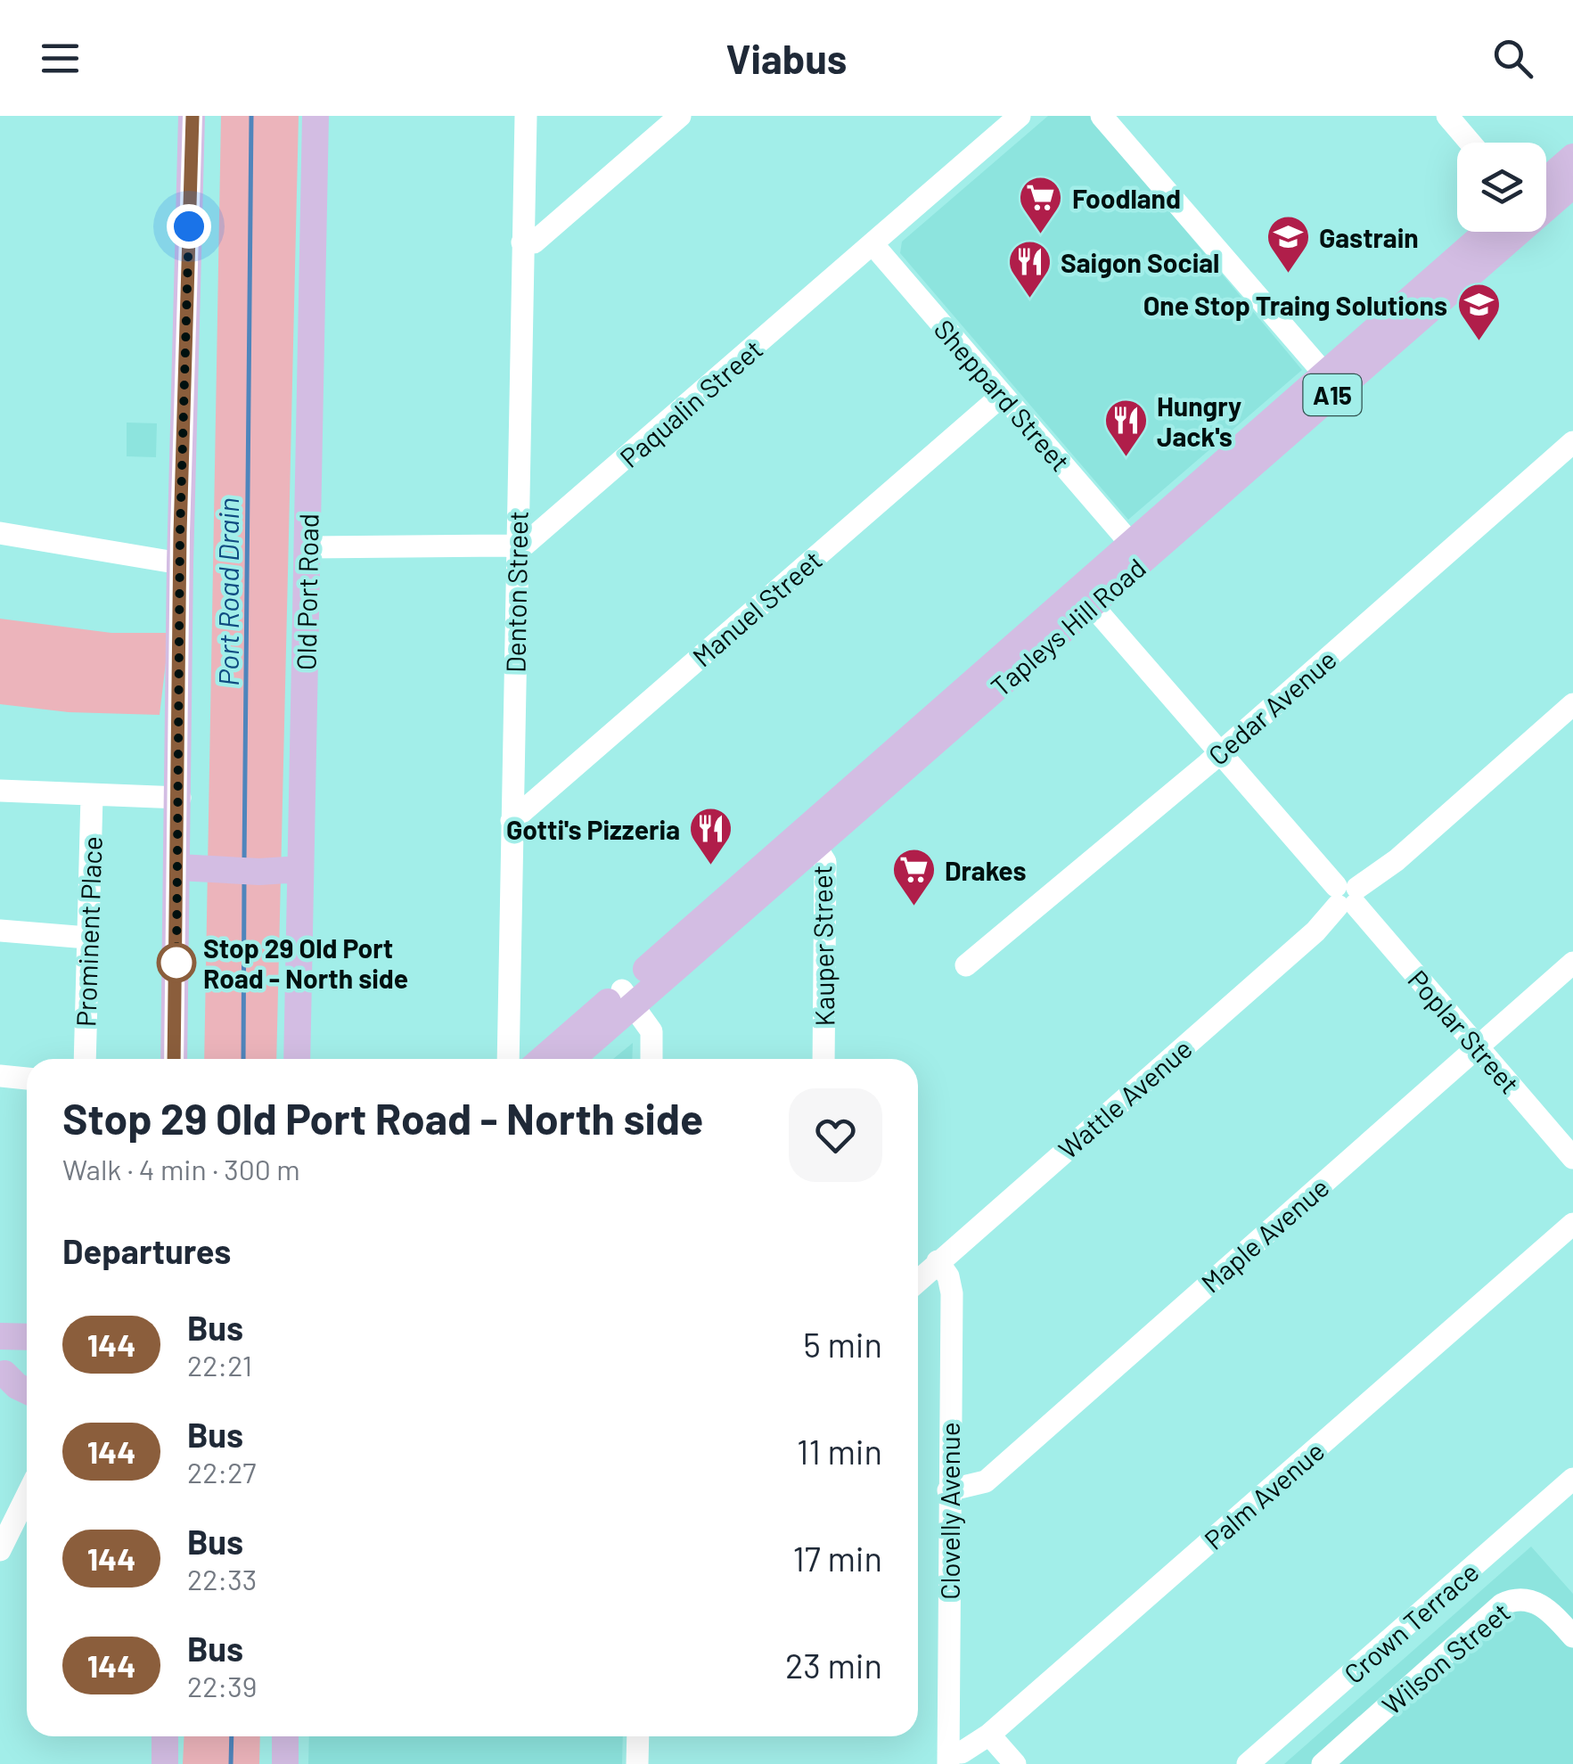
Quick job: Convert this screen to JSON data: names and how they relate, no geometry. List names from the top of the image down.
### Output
{
  "streets": {
    "main road": ["A15", "Old Port Road", "Tapleys Hill Road"],
    "street": [
      "Sheppard Street",
      "Paqualin Street",
      "Denton Street",
      "Manuel Street",
      "Cedar Avenue",
      "Prominent Place",
      "Kauper Street",
      "Poplar Street",
      "Wattle Avenue",
      "Maple Avenue",
      "Palm Avenue",
      "Clovelly Avenue",
      "Crown Terrace",
      "Wilson Street"
    ]
  },
  "crossings": [
    ["Sheppard Street", "Paqualin Street"],
    ["Sheppard Street", "Manuel Street"],
    ["Sheppard Street", "Tapleys Hill Road"],
    ["Paqualin Street", "Denton Street"],
    ["Denton Street", "Manuel Street"],
    ["Tapleys Hill Road", "Kauper Street"],
    ["Tapleys Hill Road", "Poplar Street"],
    ["Cedar Avenue", "Poplar Street"],
    ["Poplar Street", "Wattle Avenue"],
    ["Poplar Street", "Maple Avenue"],
    ["Wattle Avenue", "Clovelly Avenue"],
    ["Maple Avenue", "Clovelly Avenue"],
    ["Palm Avenue", "Clovelly Avenue"]
  ],
  "water": ["Port Road Drain"],
  "places": {
    "supermarket": ["Foodland", "Drakes"],
    "school or university": ["Gastrain", "One Stop Traing Solutions"],
    "restaurant": ["Saigon Social", "Hungry Jack's", "Gotti's Pizzeria"],
    "other": ["Stop 29 Old Port Road - North side"]
  },
  "lines": ["bus line 144"],
  "page": {
    "header": "Viabus",
    "heading": [
      ["Stop 29 Old Port Road - North side", "Walk · 4 min · 300 m"],
      "Departures"
    ],
    "list": [
      {
        "mark": "144",
        "name": "Bus",
        "note": "22:21",
        "value": "5 min"
      },
      {
        "mark": "144",
        "name": "Bus",
        "note": "22:27",
        "value": "11 min"
      },
      {
        "mark": "144",
        "name": "Bus",
        "note": "22:33",
        "value": "17 min"
      },
      {
        "mark": "144",
        "name": "Bus",
        "note": "22:39",
        "value": "23 min"
      }
    ]
  }
}
